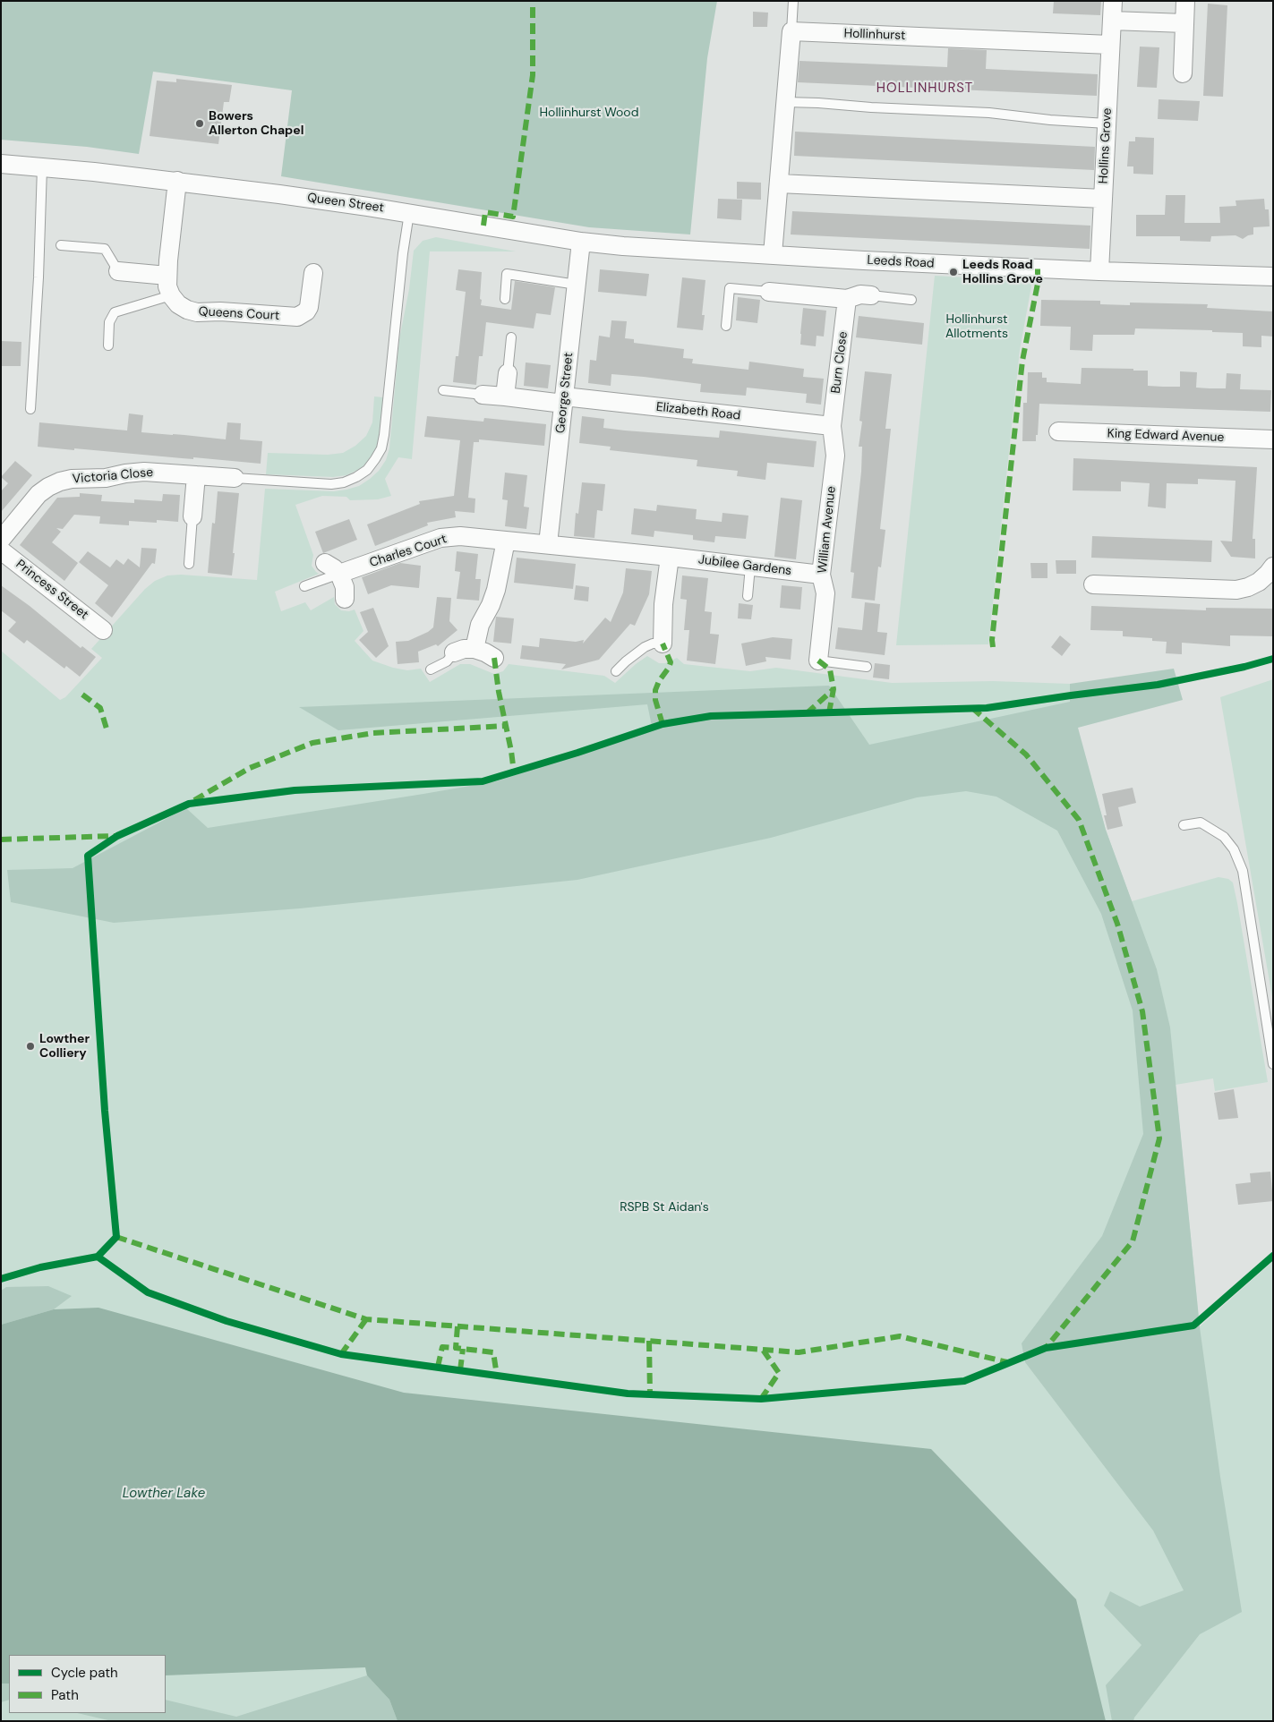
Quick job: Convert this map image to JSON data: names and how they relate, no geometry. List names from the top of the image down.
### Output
{
  "streets": {
    "street": [
      "Hollinhurst",
      "Hollins Grove",
      "Queen Street",
      "Leeds Road",
      "Queens Court",
      "Burn Close",
      "George Street",
      "Elizabeth Road",
      "King Edward Avenue",
      "Victoria Close",
      "William Avenue",
      "Charles Court",
      "Jubilee Gardens",
      "Princess Street"
    ]
  },
  "crossings": [
    ["Hollinhurst", "Hollins Grove"],
    ["Hollins Grove", "Leeds Road"],
    ["Queen Street", "Leeds Road"],
    ["Queen Street", "George Street"],
    ["Burn Close", "Elizabeth Road"],
    ["Burn Close", "William Avenue"],
    ["George Street", "Elizabeth Road"],
    ["George Street", "Charles Court"],
    ["George Street", "Jubilee Gardens"],
    ["Elizabeth Road", "William Avenue"],
    ["William Avenue", "Jubilee Gardens"],
    ["Charles Court", "Jubilee Gardens"]
  ],
  "districts": ["HOLLINHURST"],
  "water": ["Lowther Lake"],
  "parks": ["Hollinhurst Wood", "Hollinhurst Allotments", "RSPB St Aidan's"],
  "places": ["Bowers Allerton Chapel", "Leeds Road Hollins Grove", "Lowther Colliery"],
  "legend": ["Cycle path", "Path"]
}
